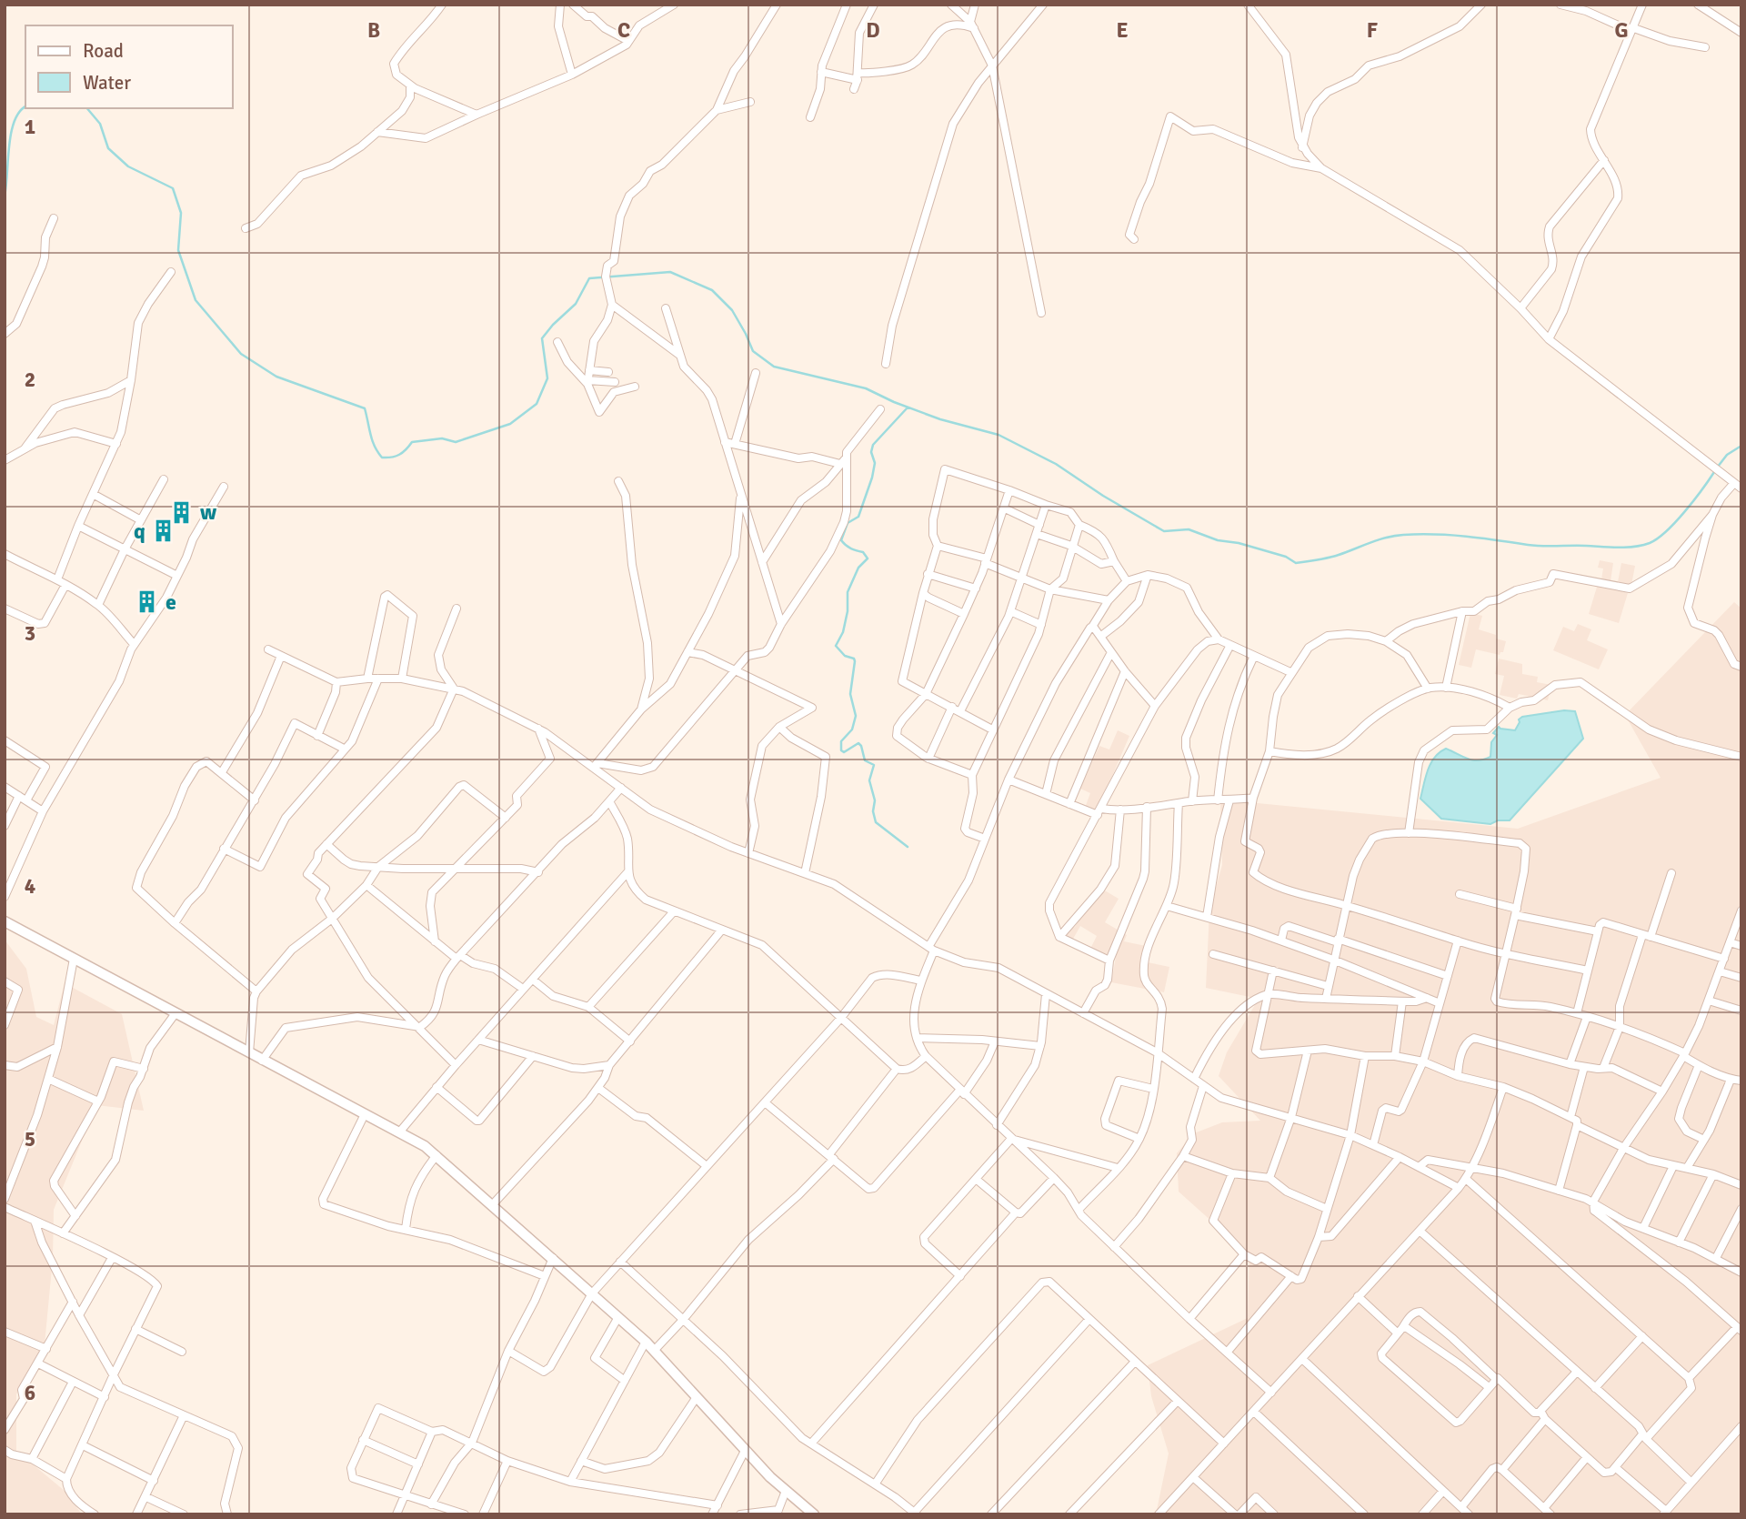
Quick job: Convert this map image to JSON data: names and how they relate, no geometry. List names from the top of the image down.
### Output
{
  "places": {
    "building": ["w", "q", "e"]
  },
  "legend": ["Road", "Water"],
  "grid": {
    "columns": [
      "B",
      "C",
      "D",
      "E",
      "F",
      "G"
    ],
    "rows": [
      "1",
      "2",
      "3",
      "4",
      "5",
      "6"
    ]
  }
}
